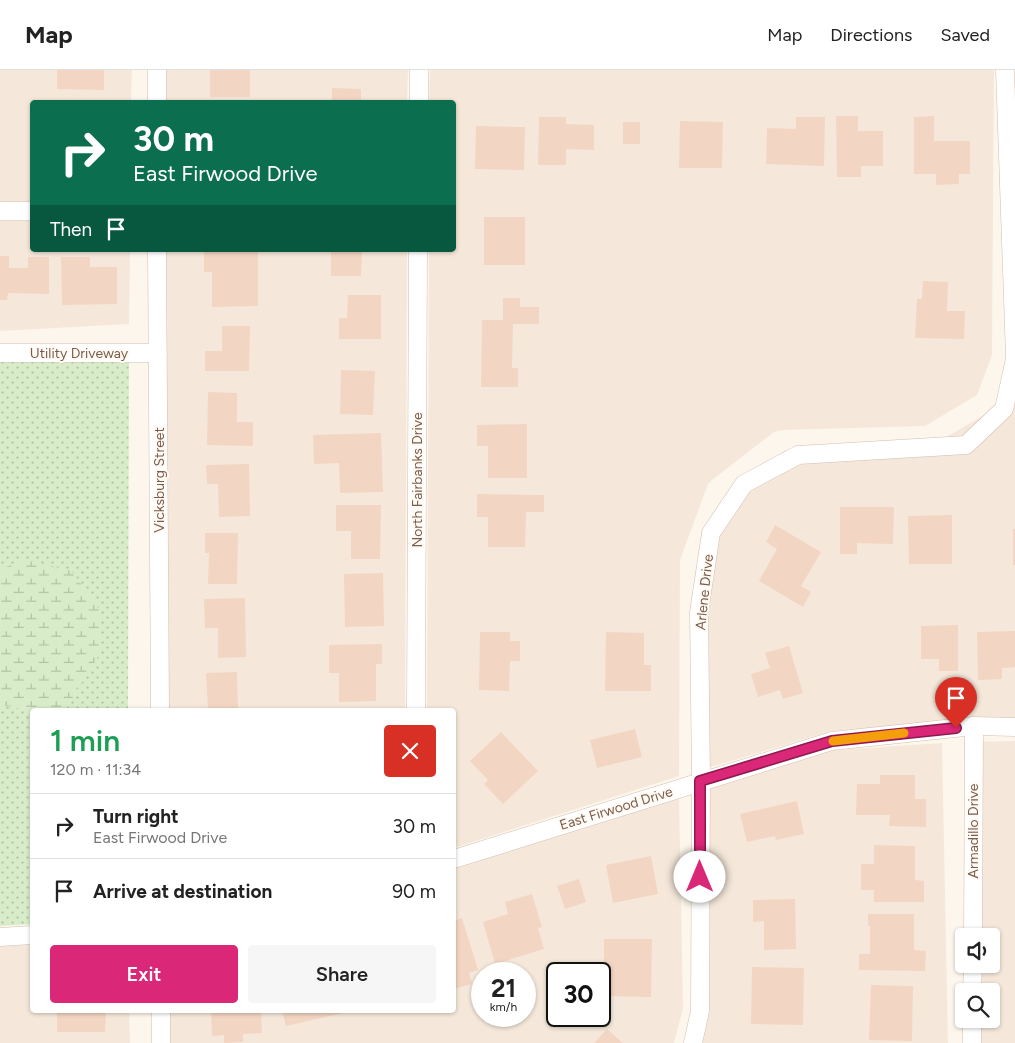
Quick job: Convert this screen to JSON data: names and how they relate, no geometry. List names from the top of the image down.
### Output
{
  "streets": {
    "street": [
      "Utility Driveway",
      "Vicksburg Street",
      "North Fairbanks Drive",
      "Arlene Drive",
      "East Firwood Drive",
      "Armadillo Drive"
    ]
  },
  "crossings": [
    ["Utility Driveway", "Vicksburg Street"],
    ["Arlene Drive", "East Firwood Drive"],
    ["East Firwood Drive", "Armadillo Drive"]
  ],
  "page": {
    "header": "Map",
    "nav": ["Map", "Directions", "Saved"],
    "turn": ["30 m", "East Firwood Drive"],
    "then": "Then",
    "heading": ["1 min", "120 m · 11:34"],
    "list": [
      {
        "name": "Turn right",
        "note": "East Firwood Drive",
        "value": "30 m"
      },
      {
        "name": "Arrive at destination",
        "value": "90 m"
      }
    ],
    "buttons": ["Exit", "Share"],
    "speed": "21 km/h",
    "limit": "30"
  }
}
